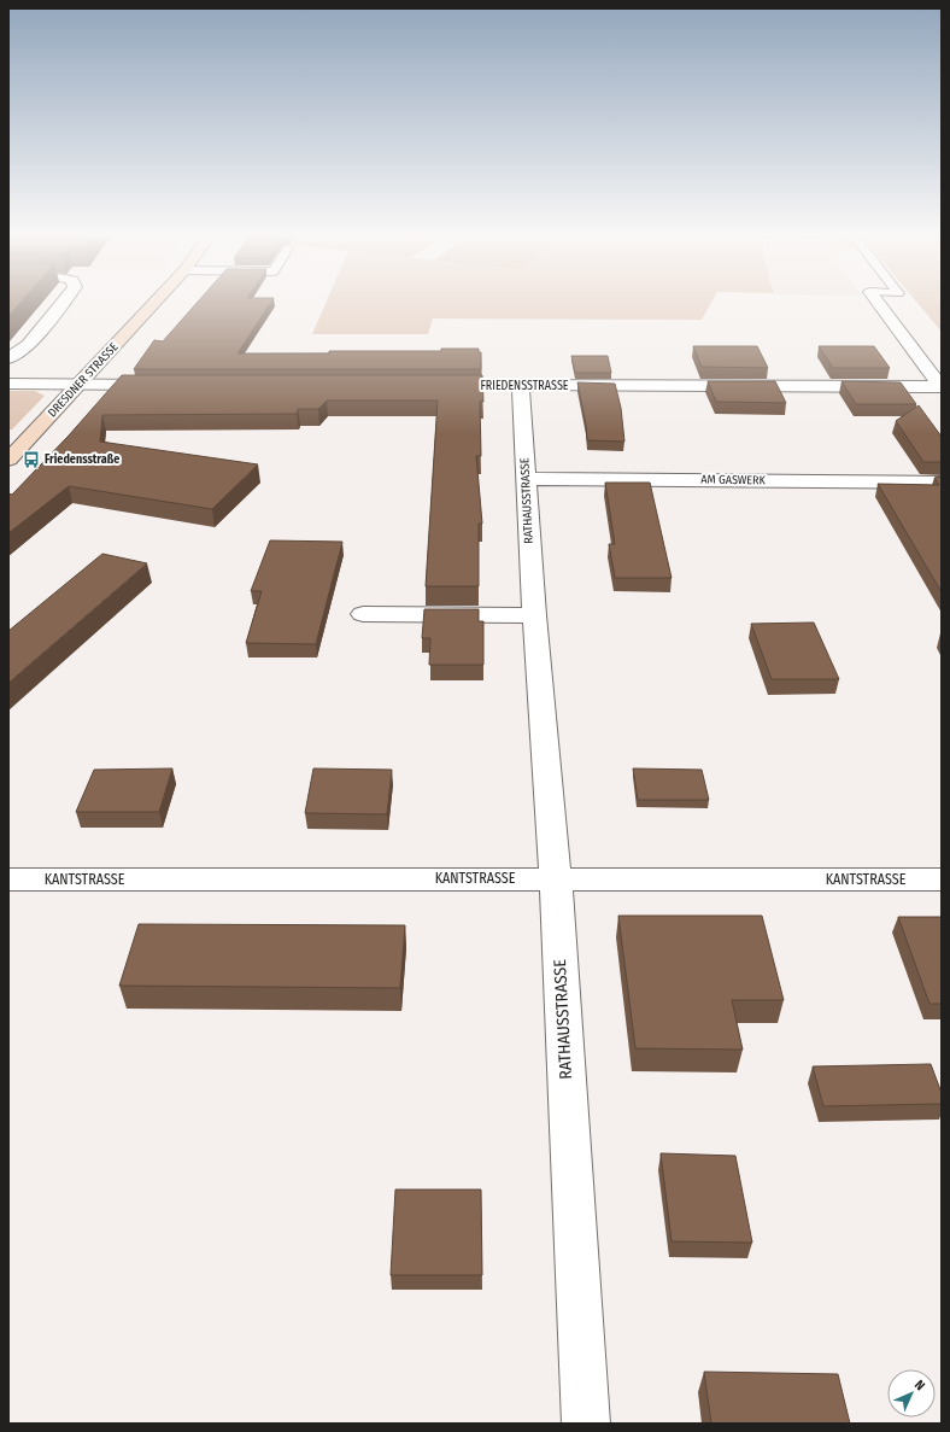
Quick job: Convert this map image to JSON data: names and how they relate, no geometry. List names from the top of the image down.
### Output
{
  "streets": {
    "street": [
      "DRESDNER STRASSE",
      "FRIEDENSSTRASSE",
      "AM GASWERK",
      "RATHAUSSTRASSE",
      "KANTSTRASSE"
    ]
  },
  "crossings": [
    ["FRIEDENSSTRASSE", "RATHAUSSTRASSE"],
    ["AM GASWERK", "RATHAUSSTRASSE"],
    ["RATHAUSSTRASSE", "KANTSTRASSE"]
  ],
  "places": {
    "bus stop": ["Friedensstraße"]
  },
  "north": "top right"
}
